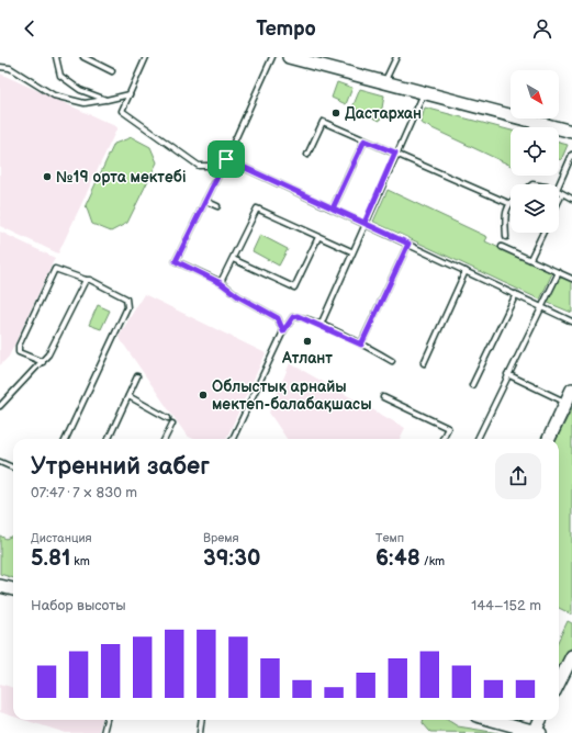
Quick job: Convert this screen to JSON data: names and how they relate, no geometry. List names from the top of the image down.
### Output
{
  "places": [
    "Дастархан",
    "№19 орта мектебі",
    "Атлант",
    "Облыстық арнайы мектеп-балабақшасы"
  ],
  "north": "bottom right",
  "page": {
    "header": "Tempo",
    "heading": ["Утренний забег", "07:47 · 7 × 830 m"],
    "stats": [
      ["Дистанция", "5.81 km"],
      ["Время", "39:30"],
      ["Темп", "6:48 /km"]
    ],
    "chart": ["Набор высоты", "144–152 m"]
  }
}
